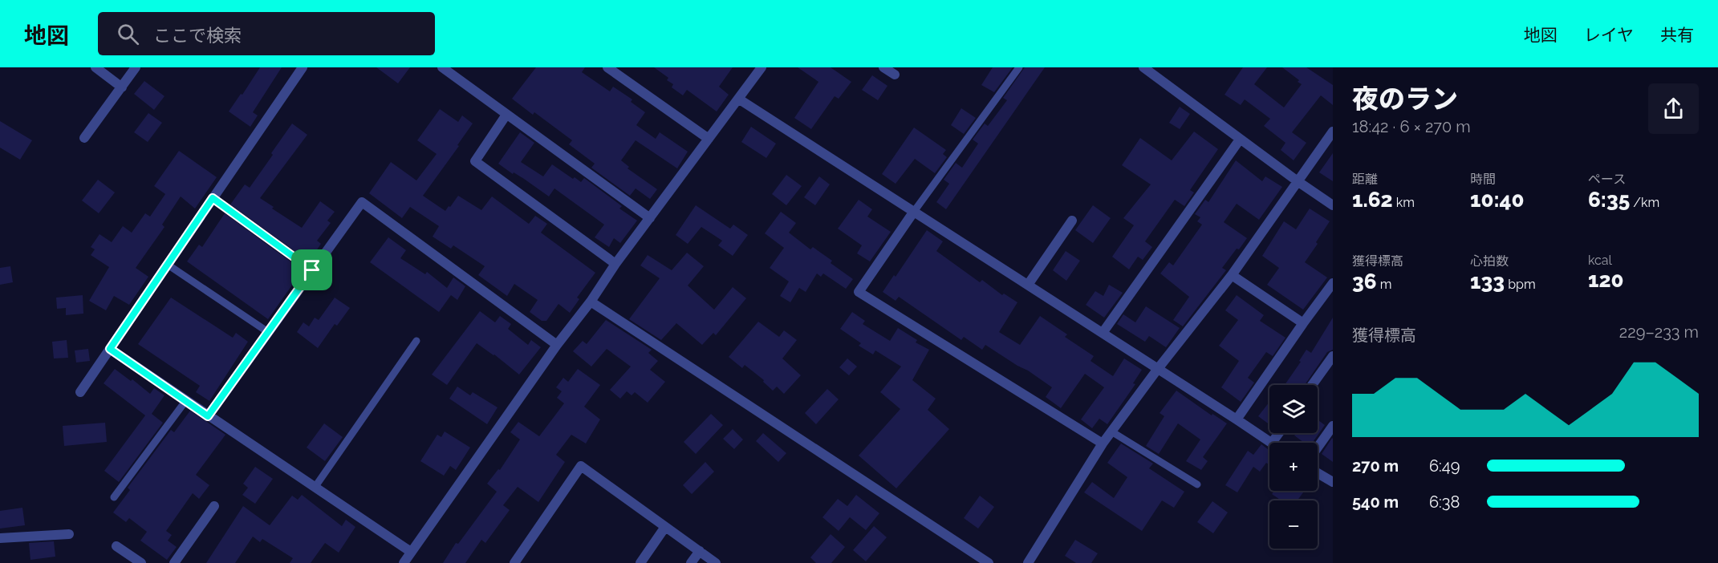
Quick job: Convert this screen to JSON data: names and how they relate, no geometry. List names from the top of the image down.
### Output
{
  "page": {
    "header": "地図",
    "search": "ここで検索",
    "nav": ["地図", "レイヤ", "共有"],
    "heading": ["夜のラン", "18:42 · 6 × 270 m"],
    "stats": [
      ["距離", "1.62 km"],
      ["時間", "10:40"],
      ["ペース", "6:35 /km"],
      ["獲得標高", "36 m"],
      ["心拍数", "133 bpm"],
      ["kcal", "120"]
    ],
    "chart": ["獲得標高", "229–233 m"],
    "map_buttons": ["+", "−"],
    "list": [
      {
        "name": "270 m",
        "note": "6:49"
      },
      {
        "name": "540 m",
        "note": "6:38"
      }
    ]
  }
}
